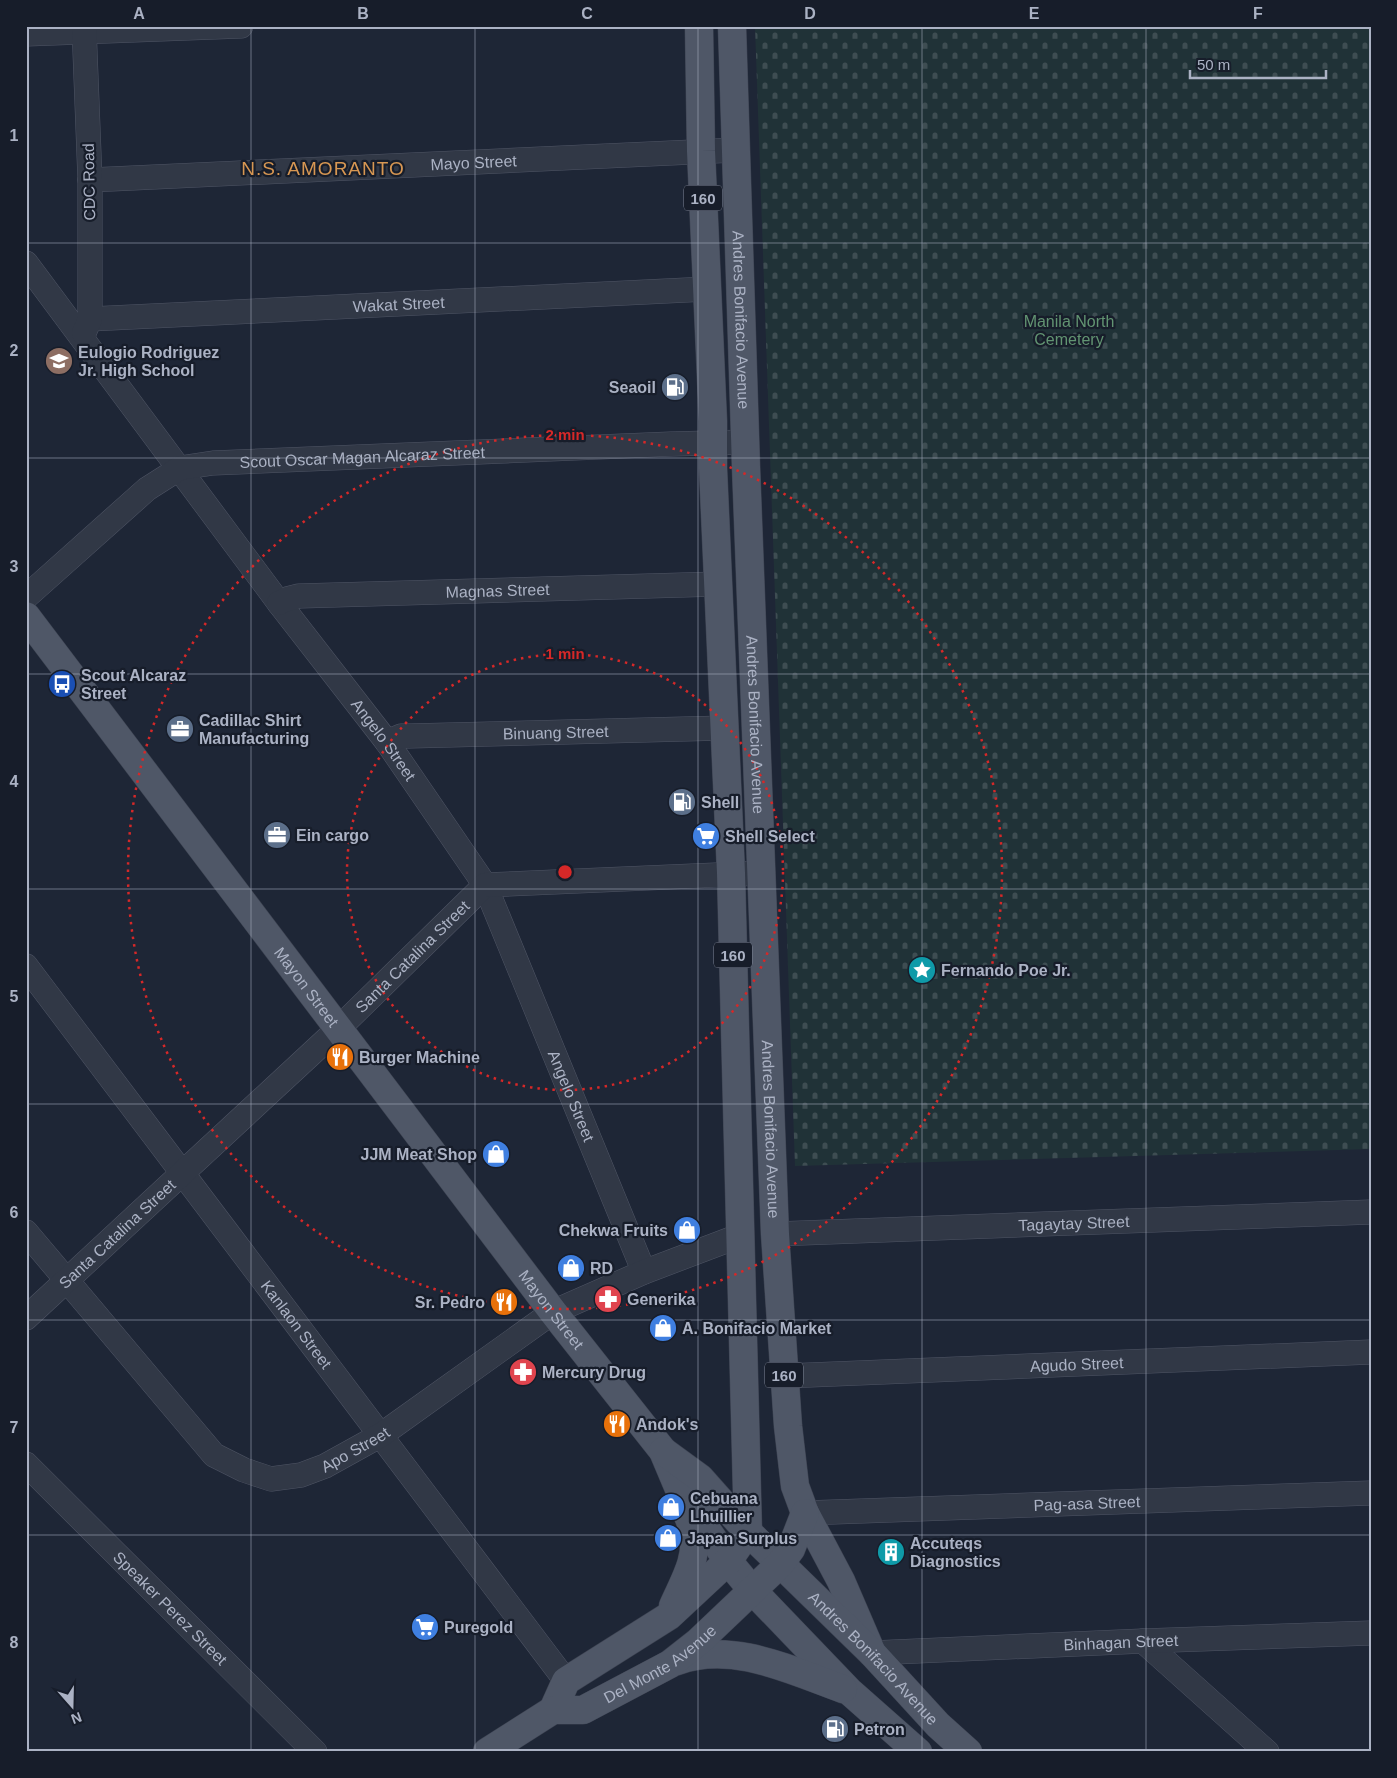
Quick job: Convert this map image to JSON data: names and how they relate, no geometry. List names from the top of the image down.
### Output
{
  "streets": {
    "main road": [
      "160",
      "Andres Bonifacio Avenue",
      "Mayon Street",
      "Del Monte Avenue"
    ],
    "street": [
      "Mayo Street",
      "CDC Road",
      "Wakat Street",
      "Scout Oscar Magan Alcaraz Street",
      "Magnas Street",
      "Binuang Street",
      "Angelo Street",
      "Santa Catalina Street",
      "Tagaytay Street",
      "Kanlaon Street",
      "Agudo Street",
      "Apo Street",
      "Pag-asa Street",
      "Speaker Perez Street",
      "Binhagan Street"
    ]
  },
  "crossings": [
    ["Mayo Street", "CDC Road"],
    ["Mayo Street", "Andres Bonifacio Avenue"],
    ["CDC Road", "Wakat Street"],
    ["CDC Road", "Angelo Street"],
    ["Wakat Street", "Andres Bonifacio Avenue"],
    ["Wakat Street", "Angelo Street"],
    ["Andres Bonifacio Avenue", "Scout Oscar Magan Alcaraz Street"],
    ["Andres Bonifacio Avenue", "Magnas Street"],
    ["Andres Bonifacio Avenue", "Binuang Street"],
    ["Andres Bonifacio Avenue", "Mayon Street"],
    ["Andres Bonifacio Avenue", "Tagaytay Street"],
    ["Andres Bonifacio Avenue", "Agudo Street"],
    ["Andres Bonifacio Avenue", "Apo Street"],
    ["Andres Bonifacio Avenue", "Pag-asa Street"],
    ["Andres Bonifacio Avenue", "Binhagan Street"],
    ["Andres Bonifacio Avenue", "Del Monte Avenue"],
    ["Scout Oscar Magan Alcaraz Street", "Angelo Street"],
    ["Magnas Street", "Angelo Street"],
    ["Binuang Street", "Angelo Street"],
    ["Angelo Street", "Santa Catalina Street"],
    ["Angelo Street", "Apo Street"],
    ["Santa Catalina Street", "Mayon Street"],
    ["Santa Catalina Street", "Kanlaon Street"],
    ["Santa Catalina Street", "Apo Street"],
    ["Mayon Street", "Apo Street"],
    ["Mayon Street", "Del Monte Avenue"],
    ["Kanlaon Street", "Apo Street"],
    ["Kanlaon Street", "Del Monte Avenue"]
  ],
  "districts": ["N.S. AMORANTO"],
  "parks": ["Manila North Cemetery"],
  "places": {
    "school or university": ["Eulogio Rodriguez Jr. High School"],
    "fuel station": ["Seaoil", "Shell", "Petron"],
    "bus stop": ["Scout Alcaraz Street"],
    "office": ["Cadillac Shirt Manufacturing", "Ein cargo"],
    "supermarket": ["Shell Select", "Puregold"],
    "place": ["Fernando Poe Jr."],
    "restaurant": ["Burger Machine", "Sr. Pedro", "Andok's"],
    "shop": [
      "JJM Meat Shop",
      "Chekwa Fruits",
      "RD",
      "A. Bonifacio Market",
      "Cebuana Lhuillier",
      "Japan Surplus"
    ],
    "pharmacy": ["Generika", "Mercury Drug"],
    "building": ["Accuteqs Diagnostics"]
  },
  "scale_bar": "50 m",
  "north": "bottom",
  "grid": {
    "columns": [
      "A",
      "B",
      "C",
      "D",
      "E",
      "F"
    ],
    "rows": [
      "1",
      "2",
      "3",
      "4",
      "5",
      "6",
      "7",
      "8"
    ]
  },
  "rings": ["2 min", "1 min"]
}
